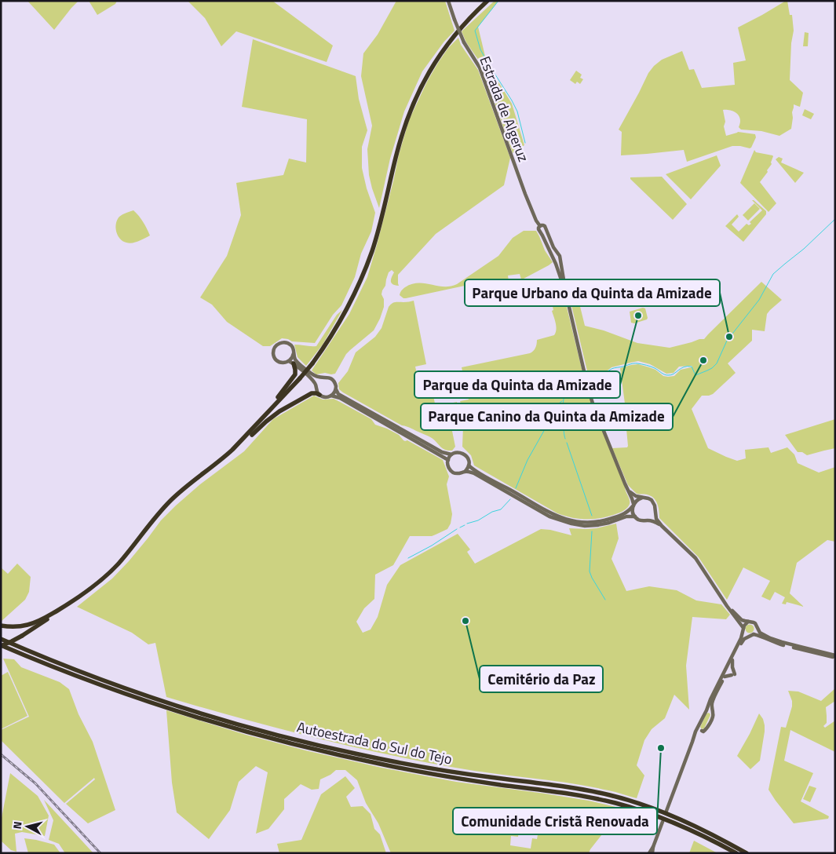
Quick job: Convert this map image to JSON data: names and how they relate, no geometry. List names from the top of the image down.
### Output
{
  "streets": {
    "highway": ["Autoestrada do Sul do Tejo"],
    "main road": ["Estrada de Algeruz"]
  },
  "places": [
    "Parque da Quinta da Amizade",
    "Parque Urbano da Quinta da Amizade",
    "Parque Canino da Quinta da Amizade",
    "Cemitério da Paz",
    "Comunidade Cristã Renovada"
  ],
  "north": "left"
}
